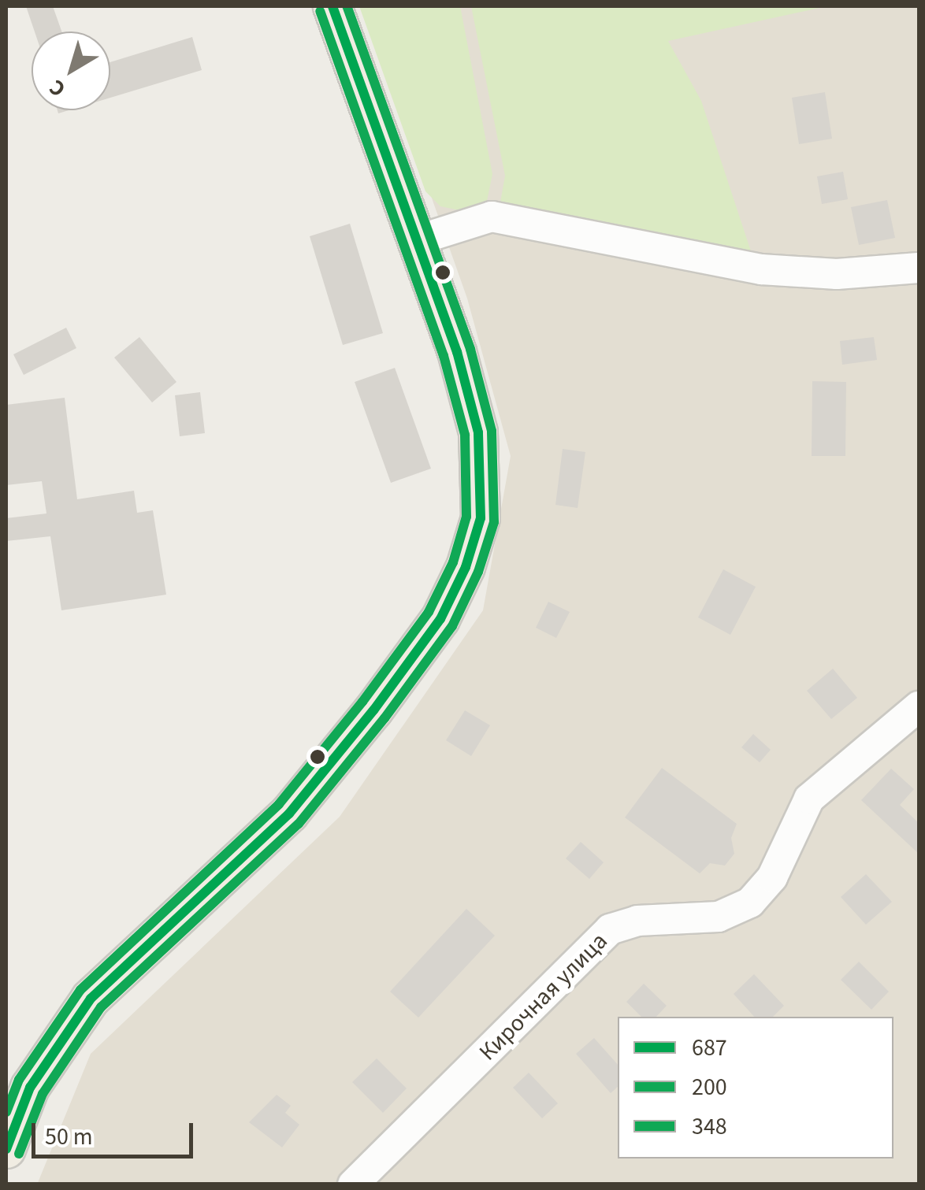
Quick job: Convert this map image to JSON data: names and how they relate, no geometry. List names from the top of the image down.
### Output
{
  "streets": {
    "street": ["Кирочная улица"]
  },
  "lines": ["transit line 687", "transit line 200", "transit line 348"],
  "legend": ["687", "200", "348"],
  "scale_bar": "50 m",
  "north": "bottom left"
}
